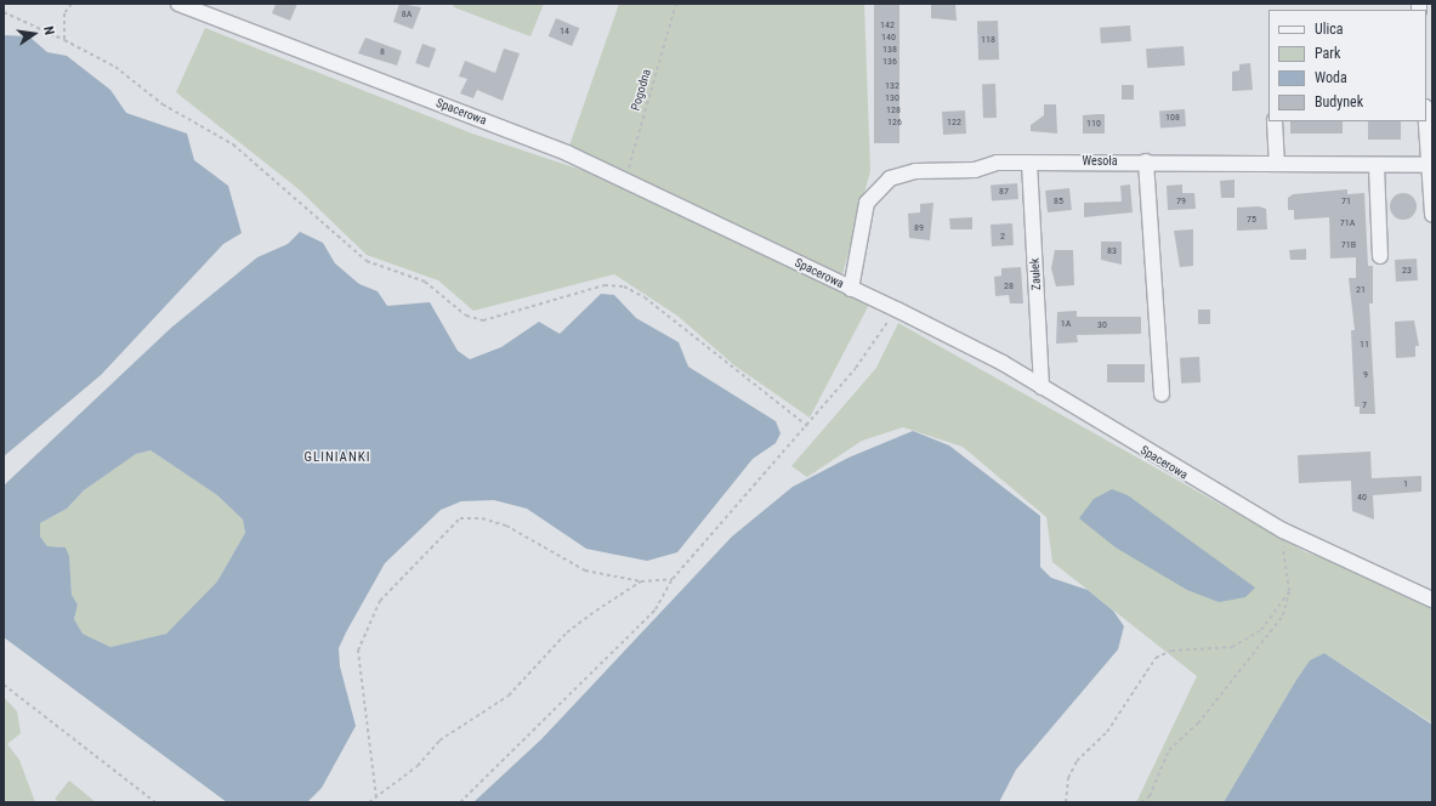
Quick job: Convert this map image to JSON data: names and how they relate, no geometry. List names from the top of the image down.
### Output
{
  "streets": {
    "street": ["Spacerowa", "Wesoła", "Zaułek"],
    "path": ["Pogodna"]
  },
  "crossings": [
    ["Pogodna", "Spacerowa"],
    ["Spacerowa", "Wesoła"],
    ["Spacerowa", "Zaułek"],
    ["Wesoła", "Zaułek"]
  ],
  "districts": ["GLINIANKI"],
  "house_numbers": [
    "8A",
    "142",
    "14",
    "140",
    "118",
    "138",
    "8",
    "136",
    "132",
    "130",
    "128",
    "108",
    "126",
    "122",
    "110",
    "87",
    "85",
    "79",
    "71",
    "75",
    "71A",
    "89",
    "2",
    "71B",
    "83",
    "23",
    "28",
    "21",
    "1A",
    "30",
    "11",
    "9",
    "7",
    "1",
    "40"
  ],
  "legend": [
    "Ulica",
    "Park",
    "Woda",
    "Budynek"
  ],
  "north": "right"
}
